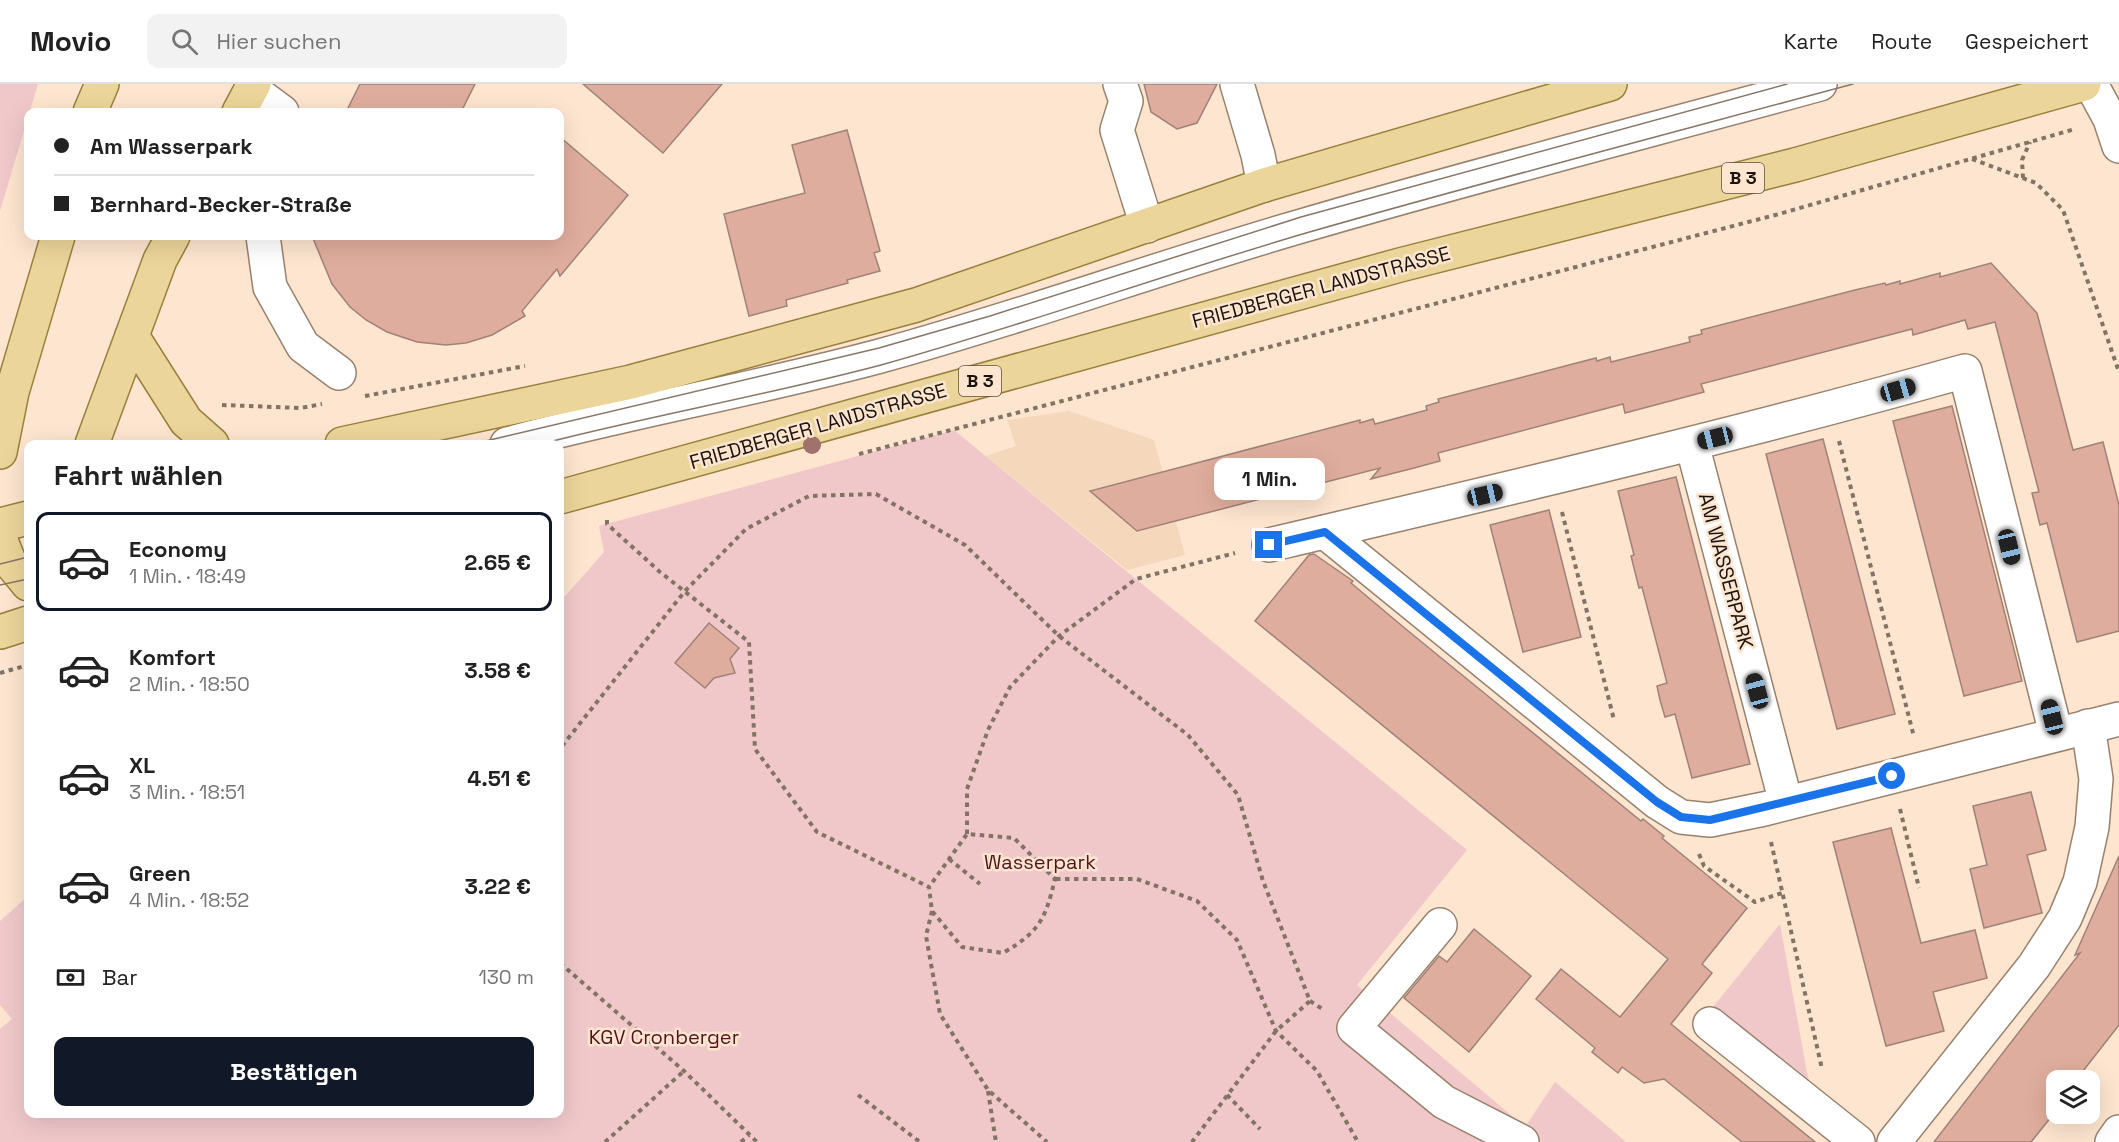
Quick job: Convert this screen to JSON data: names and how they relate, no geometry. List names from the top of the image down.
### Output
{
  "streets": {
    "main road": ["B 3", "FRIEDBERGER LANDSTRASSE"],
    "street": ["AM WASSERPARK"]
  },
  "parks": ["Wasserpark", "KGV Cronberger"],
  "page": {
    "header": "Movio",
    "search": "Hier suchen",
    "nav": ["Karte", "Route", "Gespeichert"],
    "banner": ["Am Wasserpark", "Bernhard-Becker-Straße"],
    "heading": "Fahrt wählen",
    "bubble": "1 Min.",
    "list": [
      {
        "name": "Economy",
        "note": "1 Min. · 18:49",
        "value": "2.65 €"
      },
      {
        "name": "Komfort",
        "note": "2 Min. · 18:50",
        "value": "3.58 €"
      },
      {
        "name": "XL",
        "note": "3 Min. · 18:51",
        "value": "4.51 €"
      },
      {
        "name": "Green",
        "note": "4 Min. · 18:52",
        "value": "3.22 €"
      }
    ],
    "pay": ["Bar", "130 m"],
    "buttons": "Bestätigen"
  }
}
